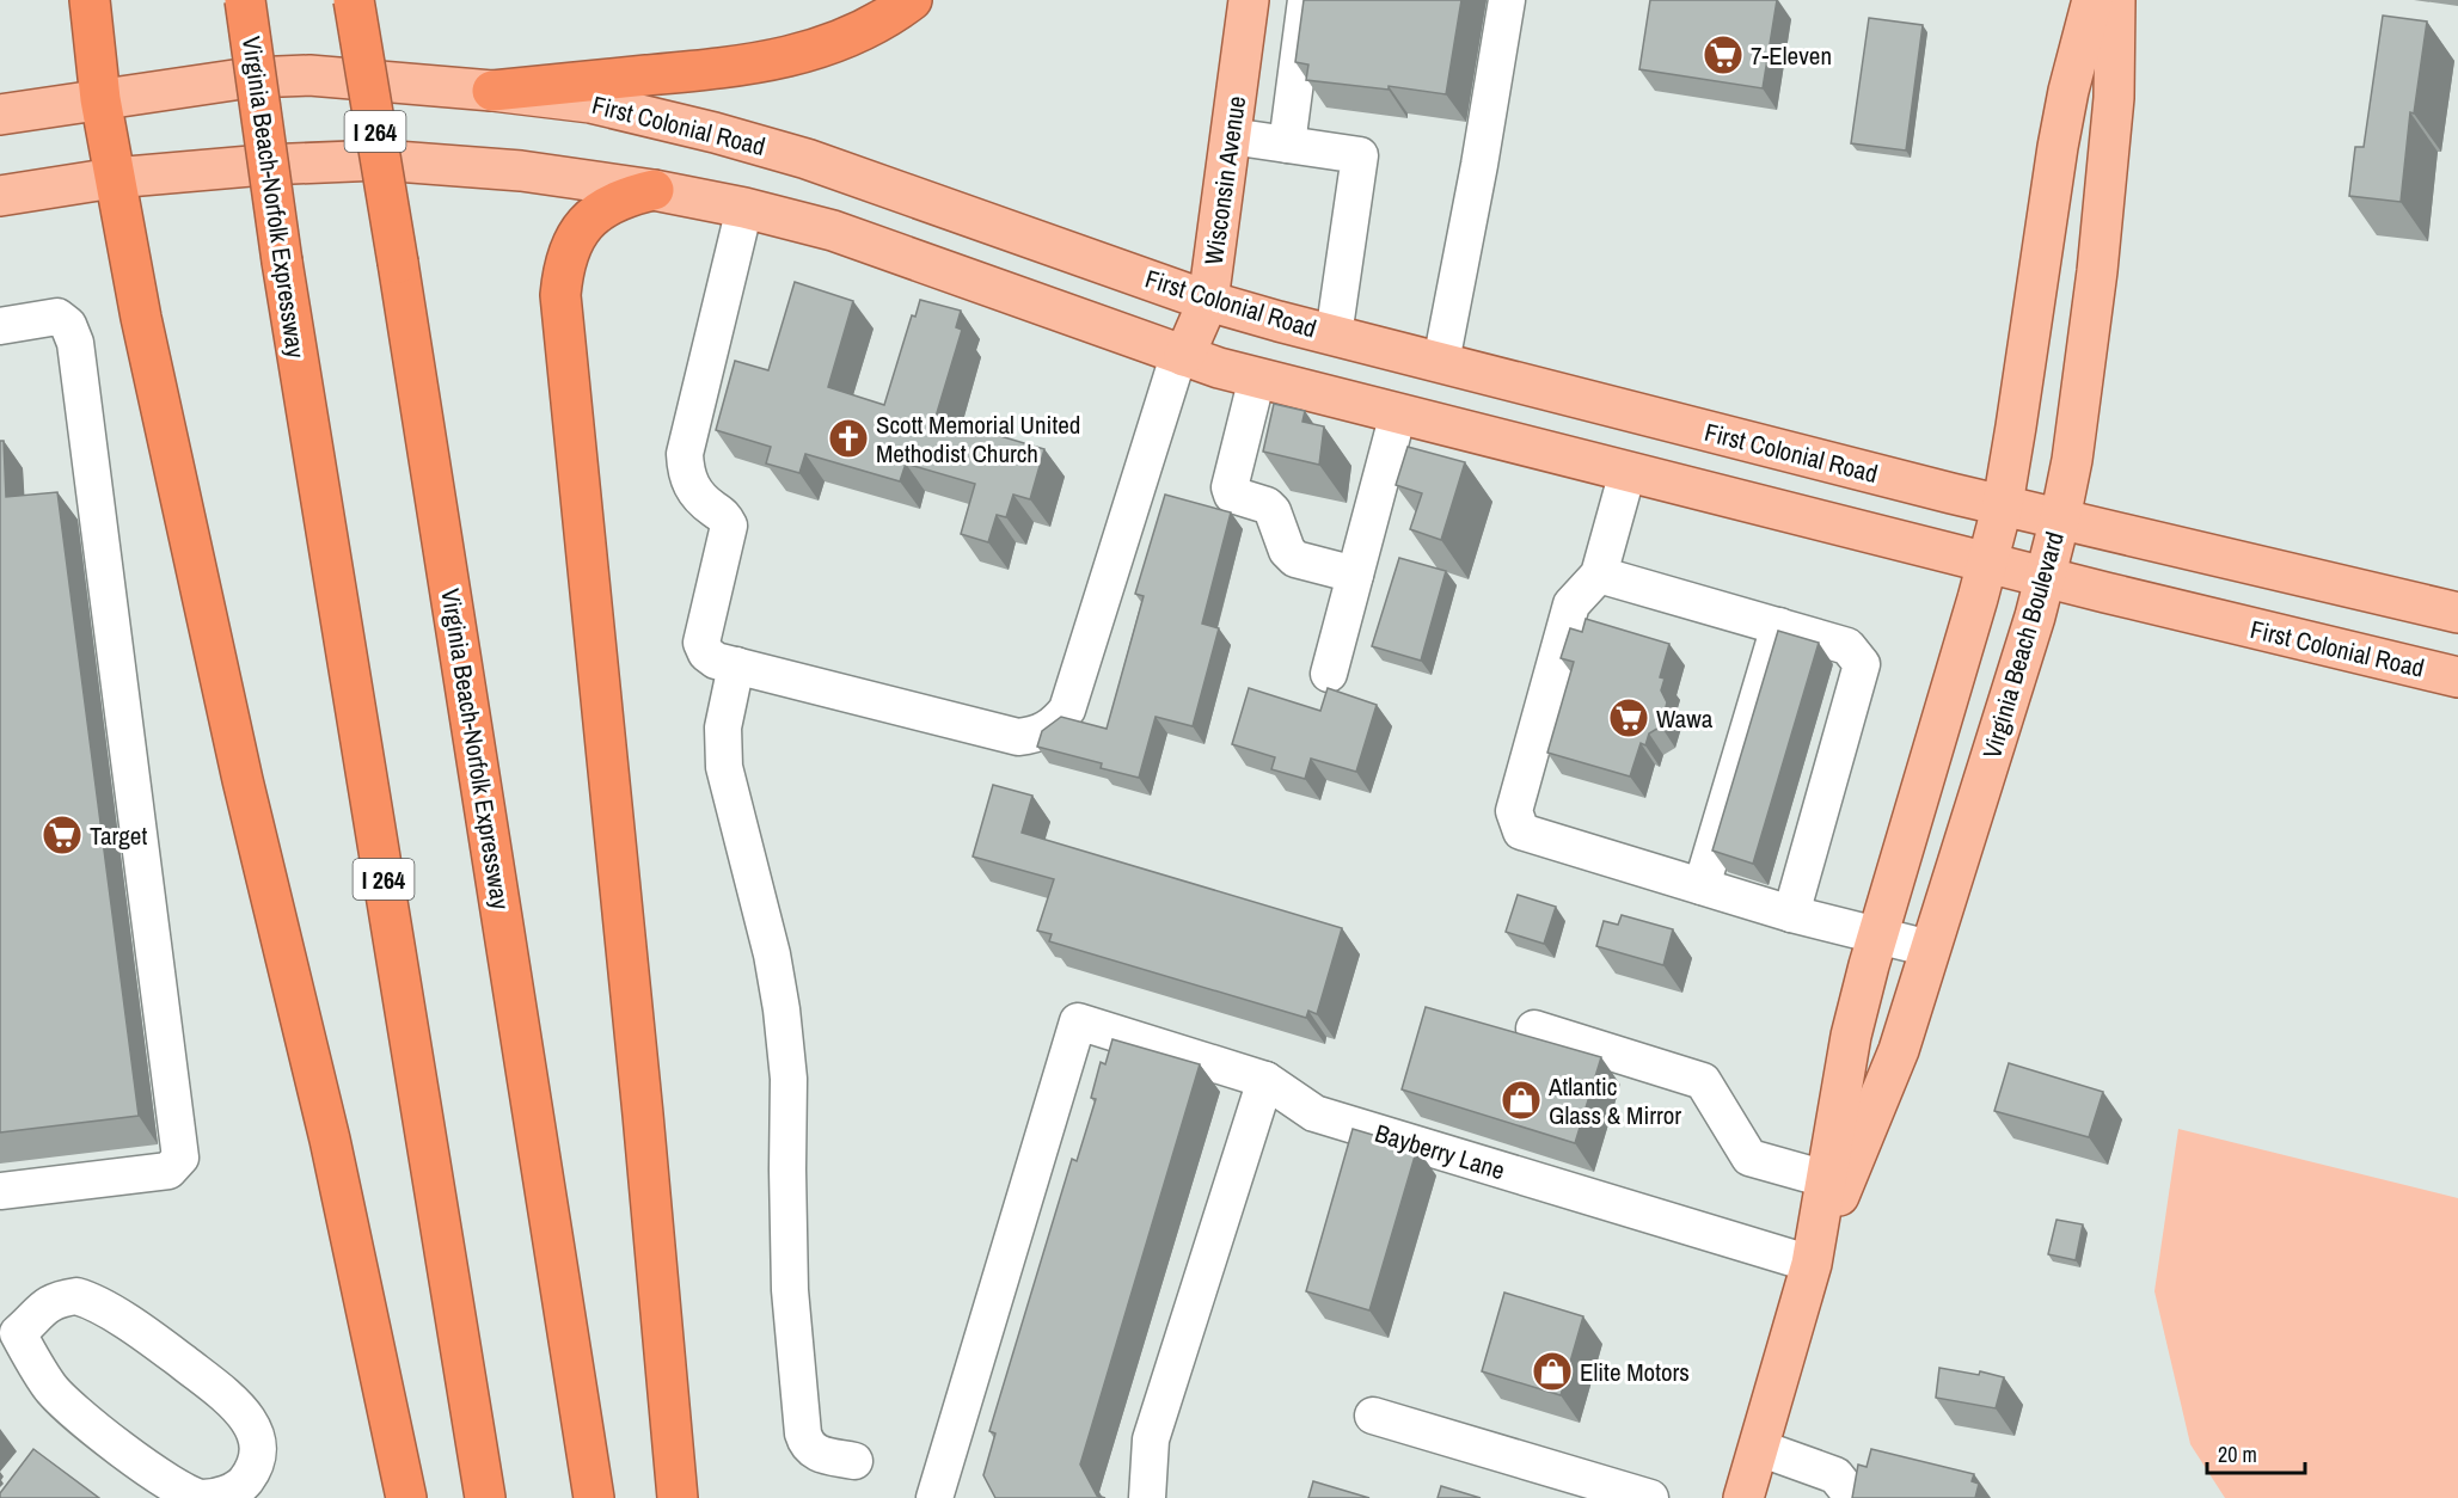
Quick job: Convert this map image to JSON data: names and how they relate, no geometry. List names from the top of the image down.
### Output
{
  "streets": {
    "highway": ["I 264", "Virginia Beach-Norfolk Expressway"],
    "main road": ["First Colonial Road", "Wisconsin Avenue", "Virginia Beach Boulevard"],
    "street": ["Bayberry Lane"]
  },
  "crossings": [
    ["First Colonial Road", "Wisconsin Avenue"],
    ["First Colonial Road", "Virginia Beach Boulevard"],
    ["Virginia Beach Boulevard", "Bayberry Lane"]
  ],
  "places": {
    "supermarket": ["7-Eleven", "Wawa", "Target"],
    "church": ["Scott Memorial United Methodist Church"],
    "shop": ["Atlantic Glass & Mirror", "Elite Motors"]
  },
  "scale_bar": "20 m"
}
